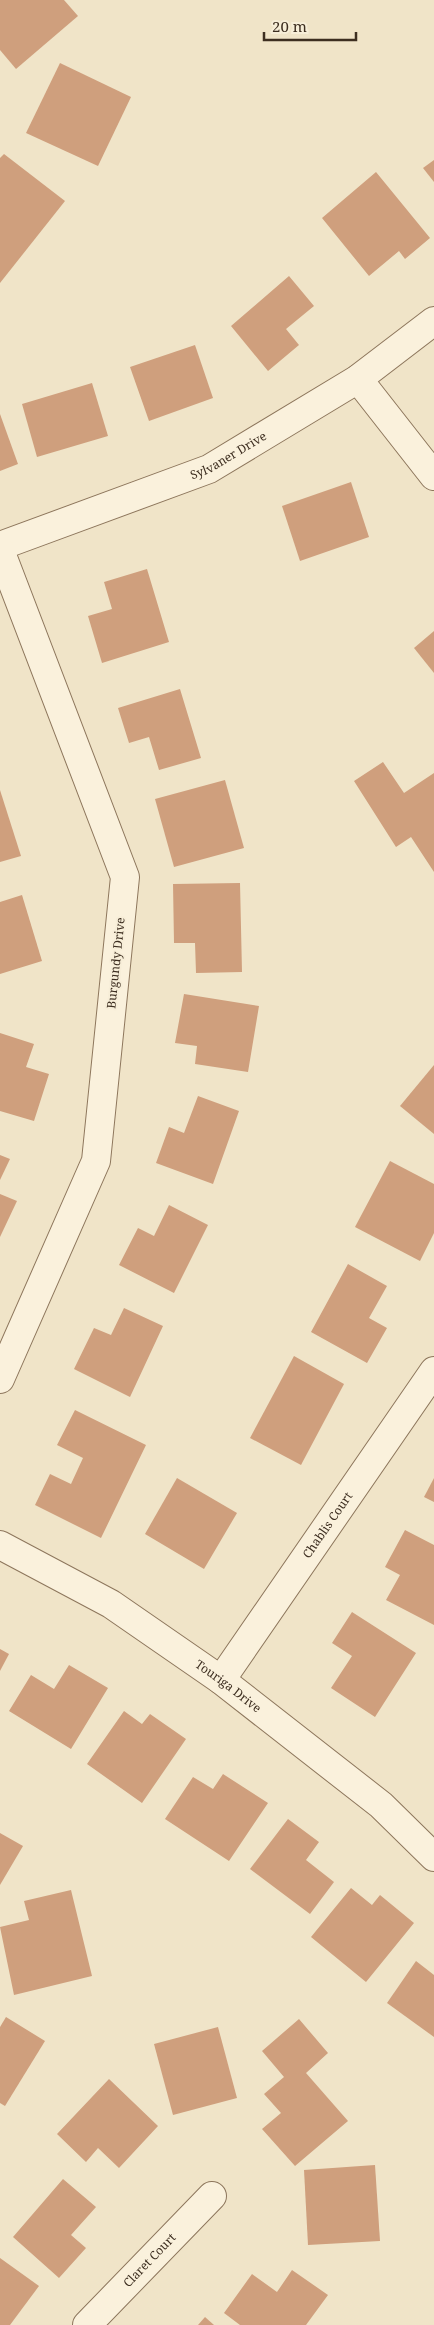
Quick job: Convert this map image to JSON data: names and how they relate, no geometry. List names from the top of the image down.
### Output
{
  "streets": {
    "street": [
      "Sylvaner Drive",
      "Burgundy Drive",
      "Chablis Court",
      "Touriga Drive",
      "Claret Court"
    ]
  },
  "crossings": [
    ["Chablis Court", "Touriga Drive"]
  ],
  "scale_bar": "20 m"
}
